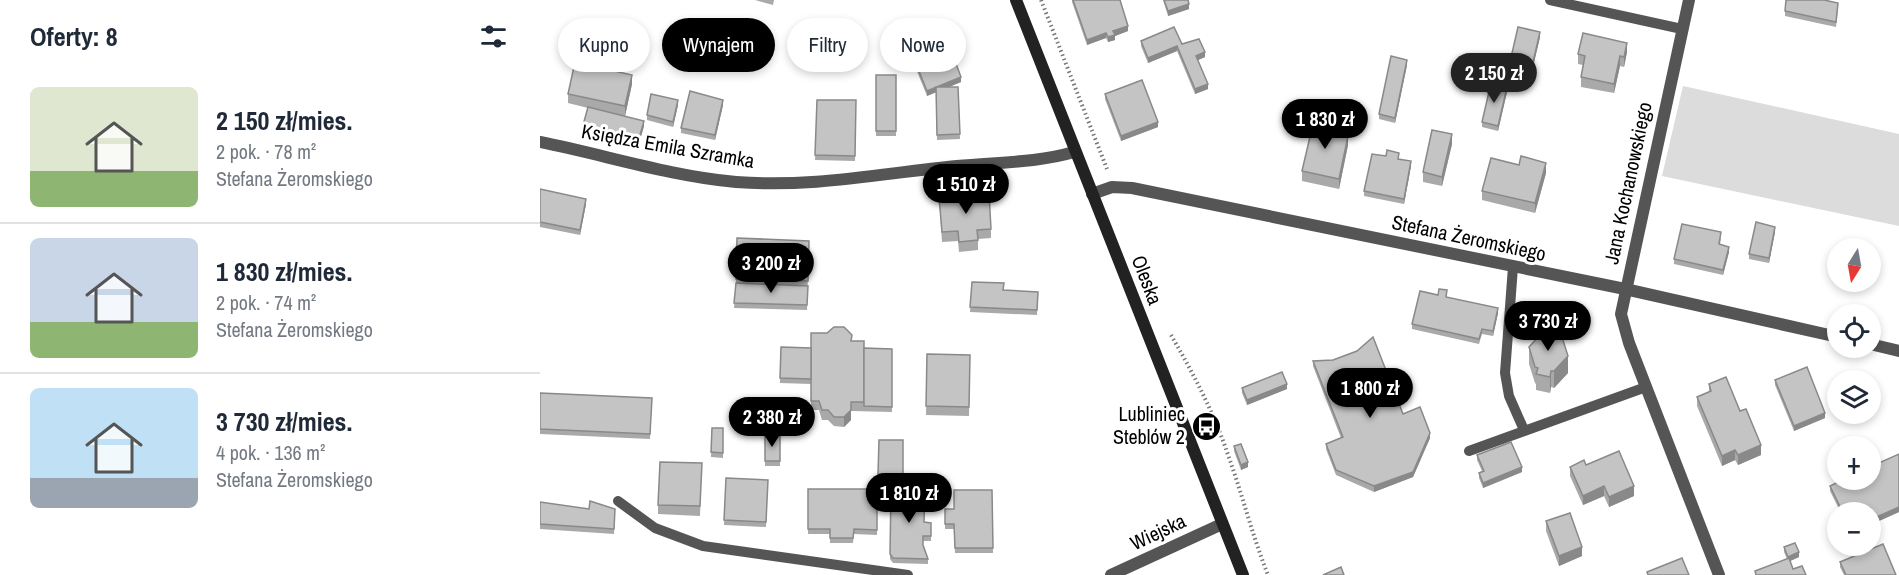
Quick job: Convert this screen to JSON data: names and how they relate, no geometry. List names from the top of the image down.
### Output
{
  "streets": {
    "street": [
      "Księdza Emila Szramka",
      "Jana Kochanowskiego",
      "Stefana Żeromskiego",
      "Oleska",
      "Wiejska"
    ]
  },
  "crossings": [
    ["Księdza Emila Szramka", "Oleska"],
    ["Jana Kochanowskiego", "Stefana Żeromskiego"],
    ["Stefana Żeromskiego", "Oleska"],
    ["Oleska", "Wiejska"]
  ],
  "places": {
    "bus stop": ["Lubliniec Steblów 2"]
  },
  "north": "bottom",
  "page": {
    "heading": "Oferty: 8",
    "chip": [
      "Kupno",
      "Wynajem",
      "Filtry",
      "Nowe"
    ],
    "price": [
      "2 150 zł",
      "1 830 zł",
      "1 510 zł",
      "3 200 zł",
      "3 730 zł",
      "1 800 zł",
      "2 380 zł",
      "1 810 zł"
    ],
    "list": [
      {
        "name": "2 150 zł/mies.",
        "note": "2 pok. · 78 m² · Stefana Żeromskiego"
      },
      {
        "name": "1 830 zł/mies.",
        "note": "2 pok. · 74 m² · Stefana Żeromskiego"
      },
      {
        "name": "3 730 zł/mies.",
        "note": "4 pok. · 136 m² · Stefana Żeromskiego"
      }
    ],
    "map_buttons": ["+", "−"]
  }
}
